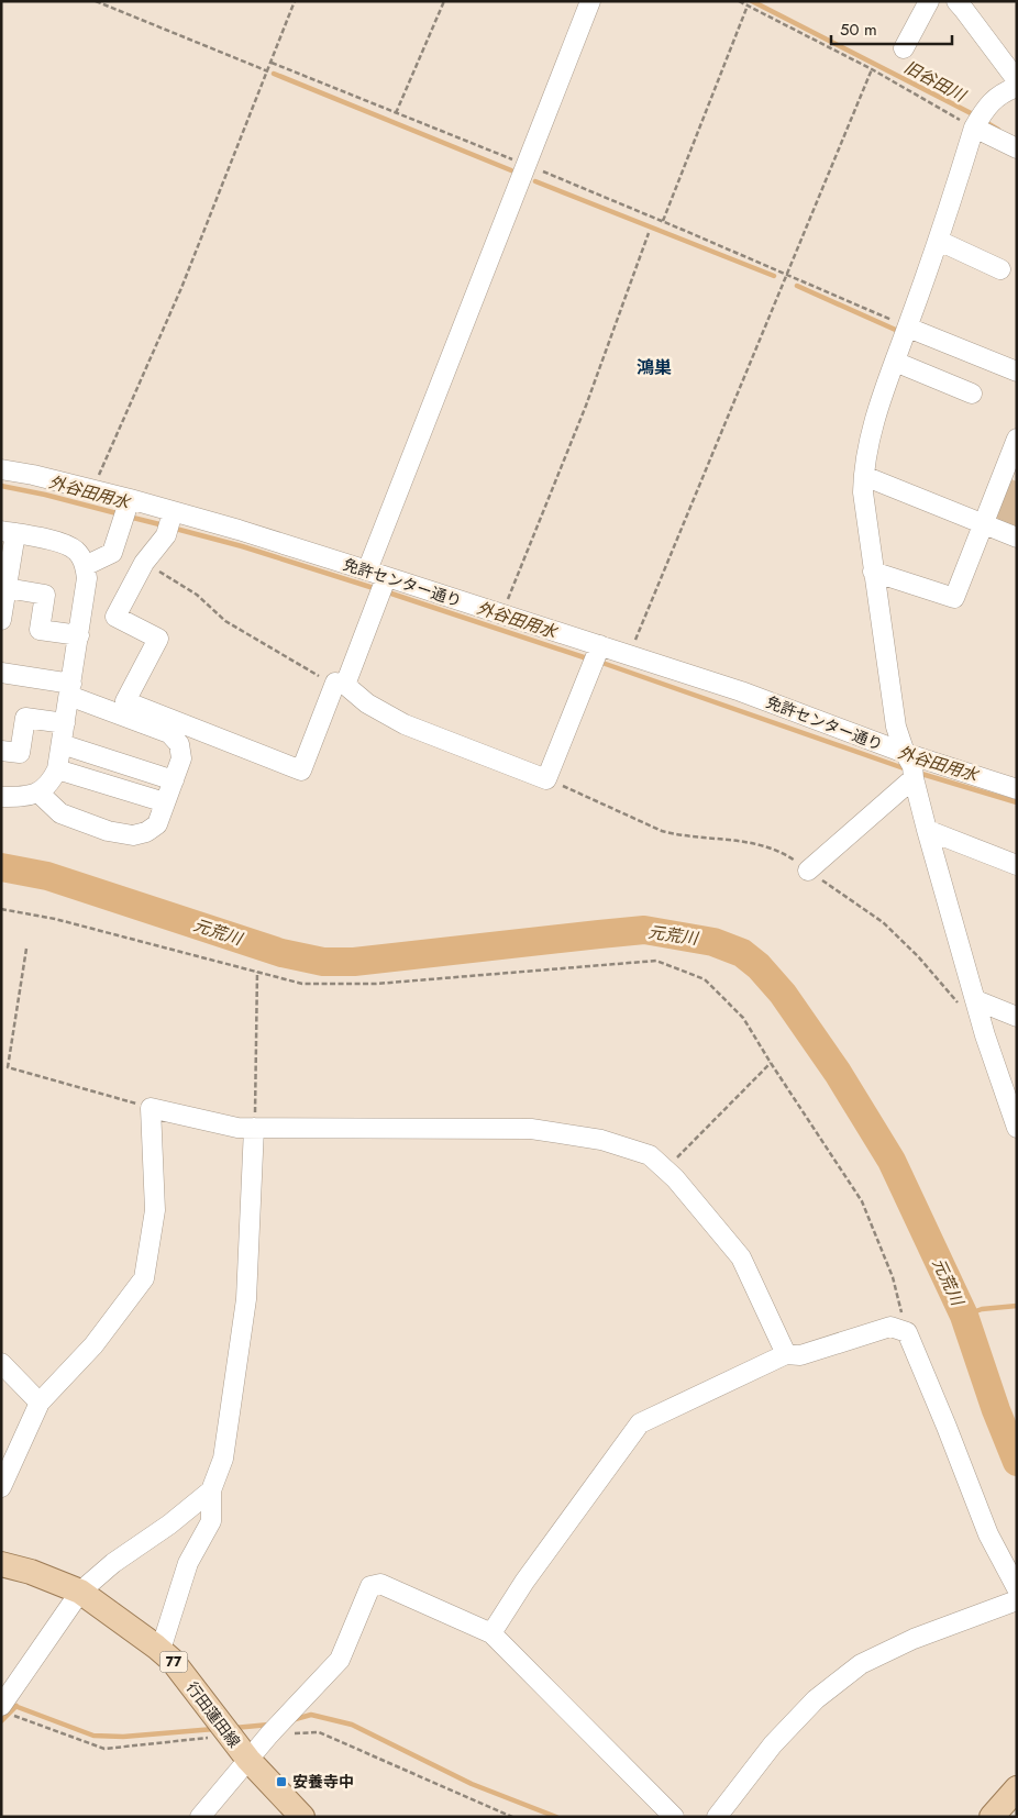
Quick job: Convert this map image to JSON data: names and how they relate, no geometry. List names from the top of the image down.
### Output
{
  "streets": {
    "main road": ["77", "行田蓮田線"],
    "street": ["免許センター通り"]
  },
  "districts": ["鴻巣"],
  "water": ["旧谷田川", "外谷田用水", "元荒川"],
  "places": {
    "transit": ["安養寺中"]
  },
  "scale_bar": "50 m"
}
